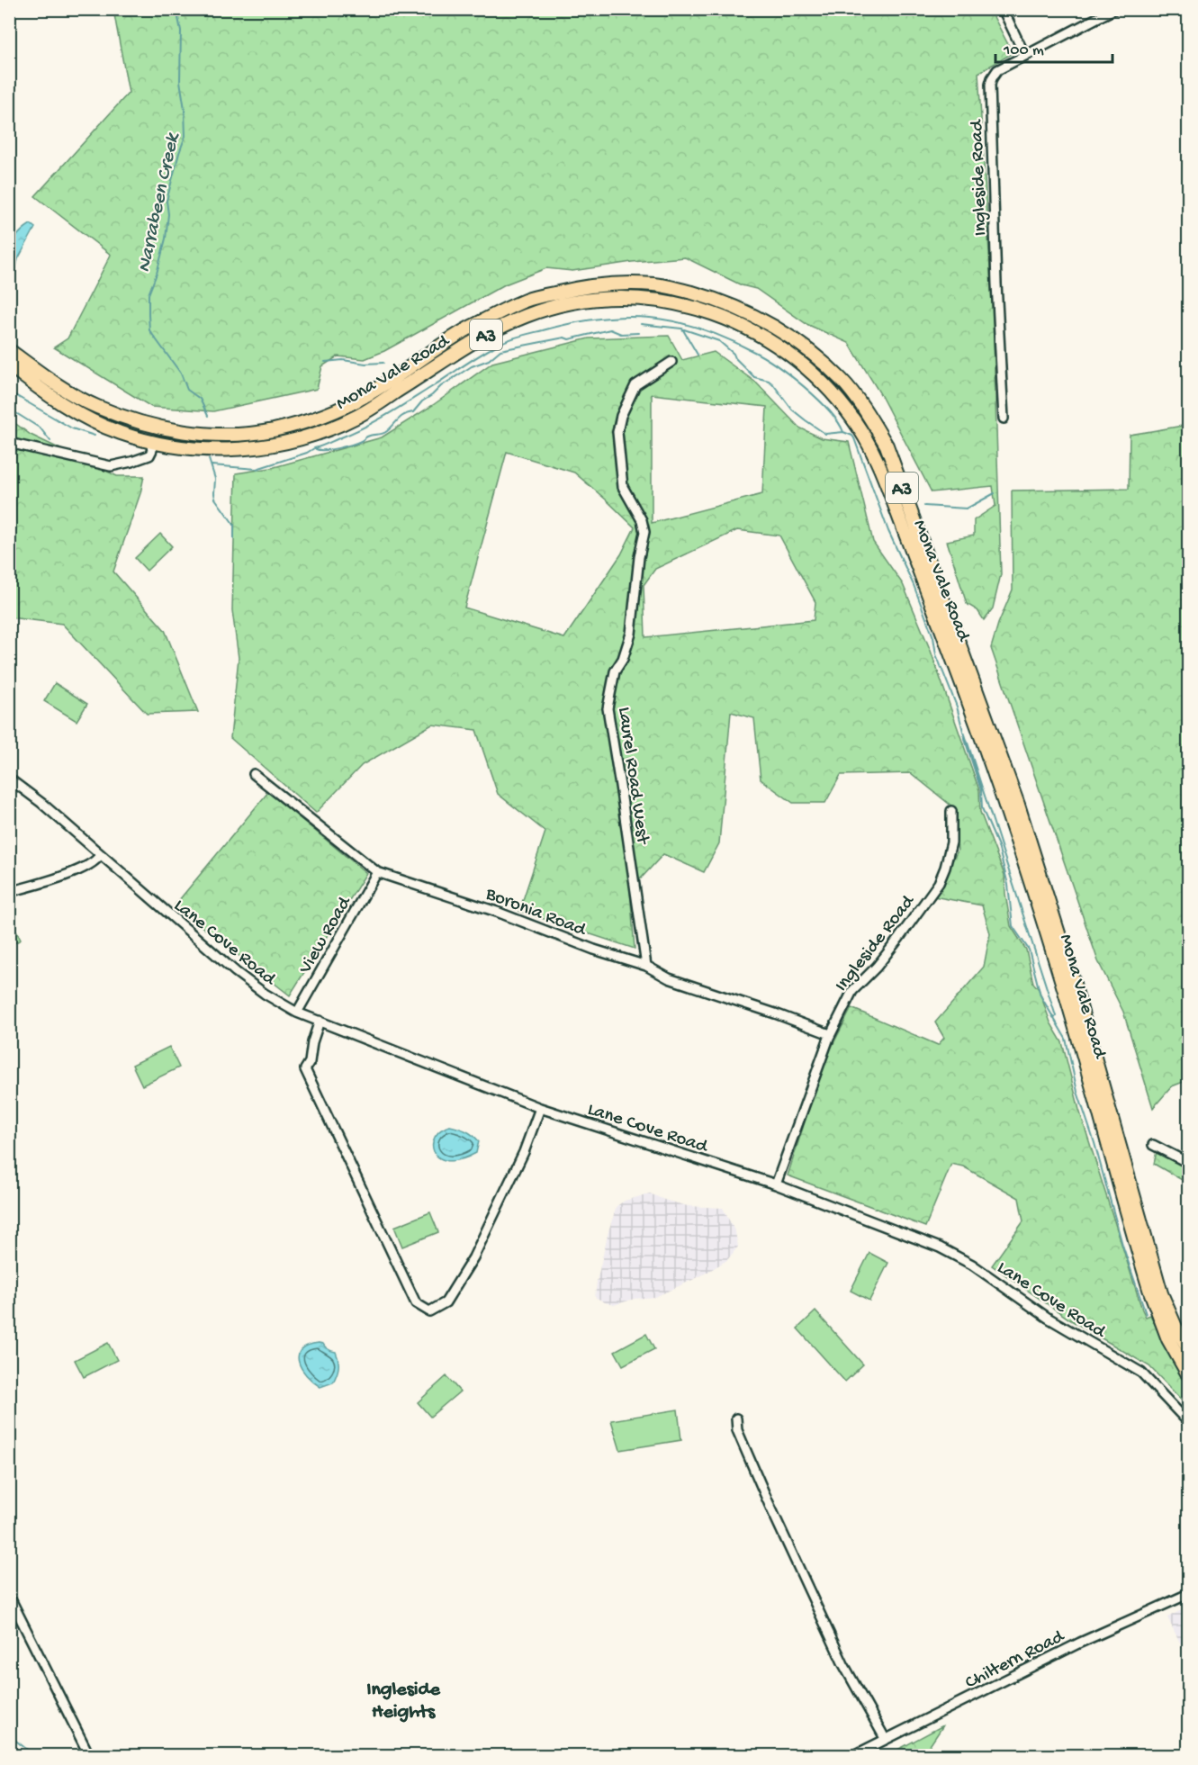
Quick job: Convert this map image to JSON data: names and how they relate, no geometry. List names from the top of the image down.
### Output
{
  "streets": {
    "highway": ["A3", "Mona Vale Road"],
    "street": [
      "Ingleside Road",
      "Laurel Road West",
      "Boronia Road",
      "View Road",
      "Lane Cove Road",
      "Chiltern Road"
    ]
  },
  "crossings": [
    ["Ingleside Road", "Boronia Road"],
    ["Ingleside Road", "Lane Cove Road"],
    ["Laurel Road West", "Boronia Road"],
    ["Boronia Road", "View Road"],
    ["View Road", "Lane Cove Road"]
  ],
  "districts": ["Ingleside Heights"],
  "water": ["Narrabeen Creek"],
  "scale_bar": "100 m"
}
